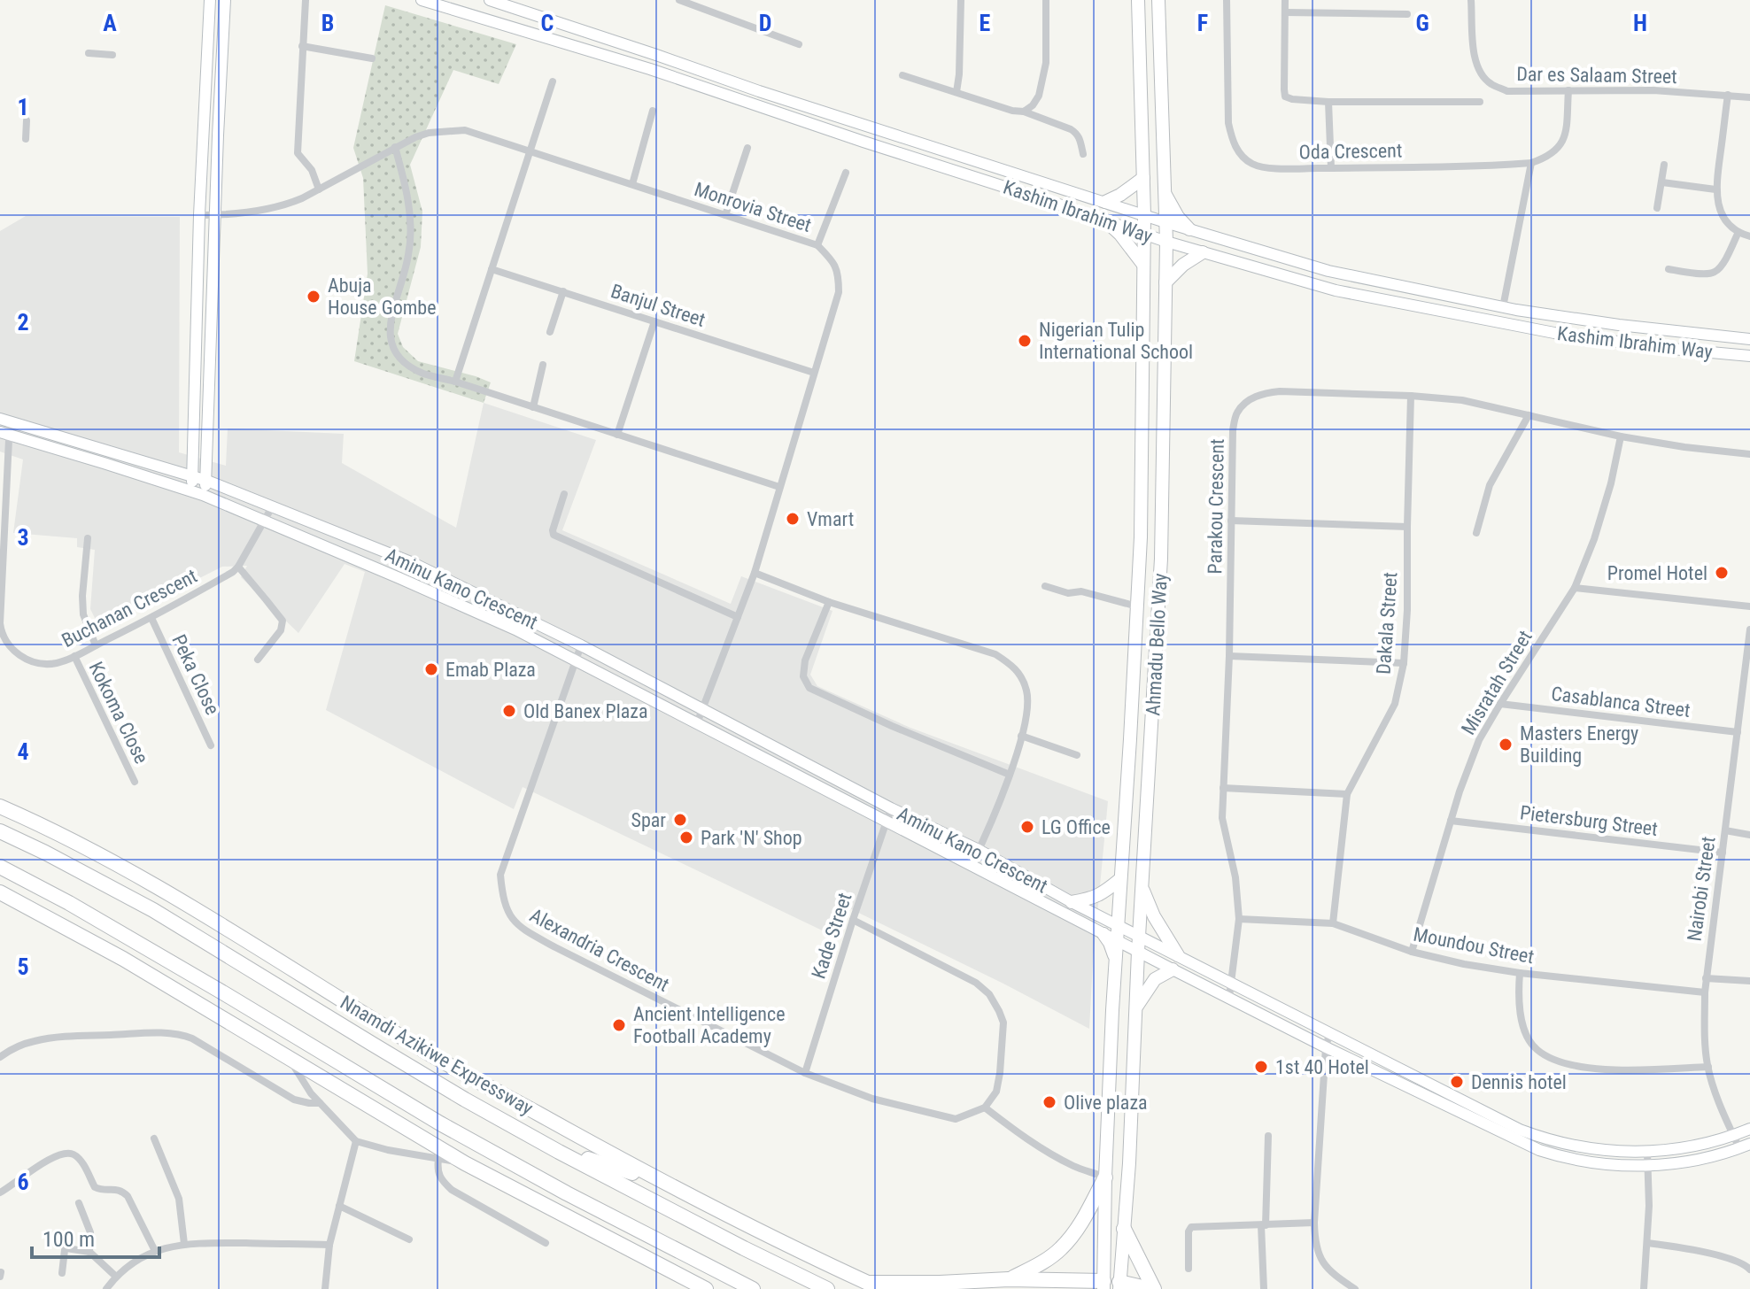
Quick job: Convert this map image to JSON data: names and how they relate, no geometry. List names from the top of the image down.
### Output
{
  "streets": {
    "highway": ["Nnamdi Azikiwe Expressway"],
    "main road": ["Kashim Ibrahim Way", "Aminu Kano Crescent", "Ahmadu Bello Way"],
    "street": [
      "Dar es Salaam Street",
      "Oda Crescent",
      "Monrovia Street",
      "Banjul Street",
      "Parakou Crescent",
      "Buchanan Crescent",
      "Dakala Street",
      "Peka Close",
      "Misratah Street",
      "Casablanca Street",
      "Kokoma Close",
      "Pietersburg Street",
      "Nairobi Street",
      "Kade Street",
      "Moundou Street",
      "Alexandria Crescent"
    ]
  },
  "crossings": [
    ["Monrovia Street", "Banjul Street"],
    ["Monrovia Street", "Aminu Kano Crescent"],
    ["Kashim Ibrahim Way", "Ahmadu Bello Way"],
    ["Parakou Crescent", "Aminu Kano Crescent"],
    ["Parakou Crescent", "Dakala Street"],
    ["Parakou Crescent", "Misratah Street"],
    ["Parakou Crescent", "Moundou Street"],
    ["Aminu Kano Crescent", "Buchanan Crescent"],
    ["Aminu Kano Crescent", "Ahmadu Bello Way"],
    ["Aminu Kano Crescent", "Nairobi Street"],
    ["Aminu Kano Crescent", "Kade Street"],
    ["Aminu Kano Crescent", "Alexandria Crescent"],
    ["Buchanan Crescent", "Peka Close"],
    ["Buchanan Crescent", "Kokoma Close"],
    ["Dakala Street", "Moundou Street"],
    ["Misratah Street", "Casablanca Street"],
    ["Misratah Street", "Pietersburg Street"],
    ["Misratah Street", "Moundou Street"],
    ["Casablanca Street", "Nairobi Street"],
    ["Pietersburg Street", "Nairobi Street"],
    ["Nairobi Street", "Moundou Street"],
    ["Kade Street", "Alexandria Crescent"]
  ],
  "places": [
    "Abuja House Gombe",
    "Nigerian Tulip International School",
    "Vmart",
    "Promel Hotel",
    "Emab Plaza",
    "Old Banex Plaza",
    "Masters Energy Building",
    "Spar",
    "LG Office",
    "Park 'N' Shop",
    "Ancient Intelligence Football Academy",
    "1st 40 Hotel",
    "Dennis hotel",
    "Olive plaza"
  ],
  "scale_bar": "100 m",
  "grid": {
    "columns": [
      "A",
      "B",
      "C",
      "D",
      "E",
      "F",
      "G",
      "H"
    ],
    "rows": [
      "1",
      "2",
      "3",
      "4",
      "5",
      "6"
    ]
  }
}
